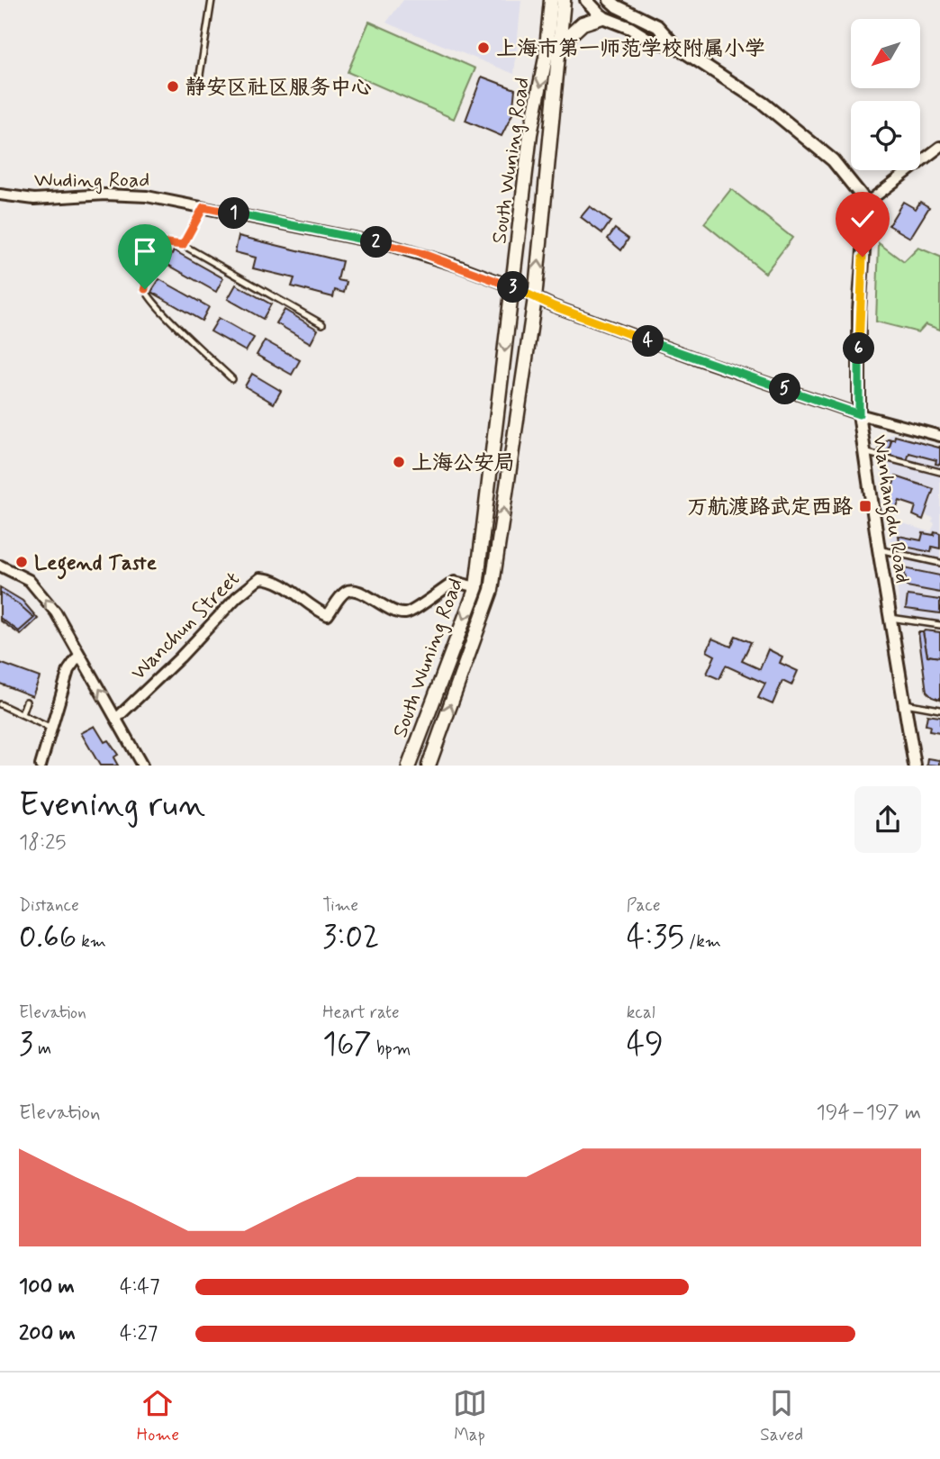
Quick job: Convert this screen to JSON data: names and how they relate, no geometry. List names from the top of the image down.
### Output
{
  "streets": {
    "main road": ["South Wuning Road"],
    "street": ["Wuding Road", "Wanhangdu Road", "Wanchun Street"]
  },
  "crossings": [
    ["South Wuning Road", "Wuding Road"],
    ["South Wuning Road", "Wanchun Street"],
    ["Wuding Road", "Wanhangdu Road"]
  ],
  "places": {
    "other": [
      "上海市第一师范学校附属小学",
      "静安区社区服务中心",
      "上海公安局",
      "Legend Taste"
    ],
    "transit": ["万航渡路武定西路"]
  },
  "north": "bottom left",
  "page": {
    "pins": [
      "1",
      "2",
      "3",
      "4",
      "6",
      "5"
    ],
    "heading": ["Evening run", "18:25"],
    "stats": [
      ["Distance", "0.66 km"],
      ["Time", "3:02"],
      ["Pace", "4:35 /km"],
      ["Elevation", "3 m"],
      ["Heart rate", "167 bpm"],
      ["kcal", "49"]
    ],
    "chart": ["Elevation", "194–197 m"],
    "list": [
      {
        "name": "100 m",
        "note": "4:47"
      },
      {
        "name": "200 m",
        "note": "4:27"
      }
    ],
    "tabs": ["Home", "Map", "Saved"]
  }
}
